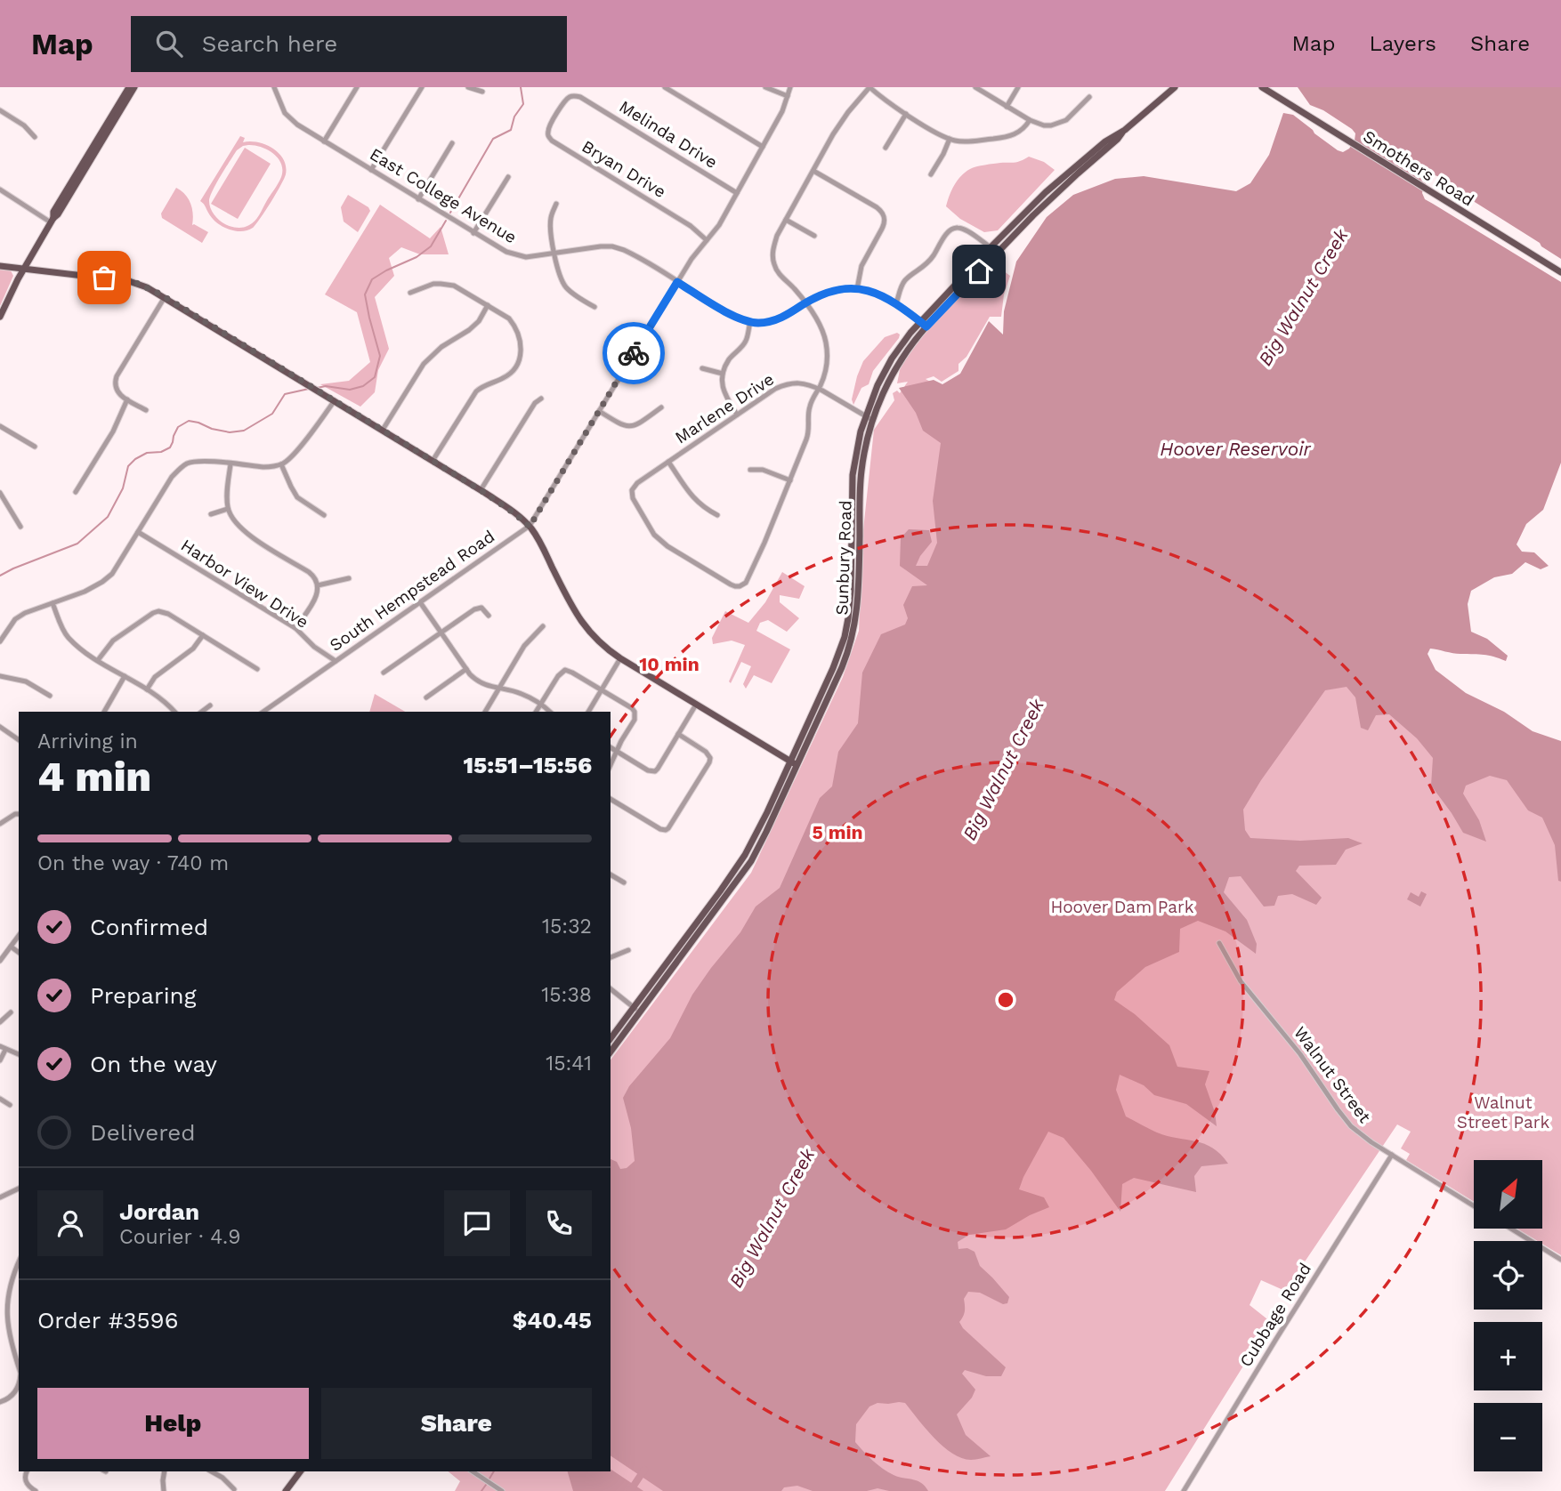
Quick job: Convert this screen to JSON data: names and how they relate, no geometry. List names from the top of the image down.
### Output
{
  "streets": {
    "main road": ["Smothers Road", "Sunbury Road"],
    "street": [
      "Melinda Drive",
      "Bryan Drive",
      "East College Avenue",
      "Marlene Drive",
      "Harbor View Drive",
      "South Hempstead Road",
      "Walnut Street",
      "Cubbage Road"
    ]
  },
  "crossings": [
    ["Melinda Drive", "Bryan Drive"],
    ["Melinda Drive", "South Hempstead Road"],
    ["Bryan Drive", "South Hempstead Road"],
    ["East College Avenue", "South Hempstead Road"],
    ["Marlene Drive", "Sunbury Road"],
    ["Harbor View Drive", "South Hempstead Road"],
    ["Walnut Street", "Cubbage Road"]
  ],
  "water": ["Big Walnut Creek", "Hoover Reservoir"],
  "parks": ["Hoover Dam Park", "Walnut Street Park"],
  "north": "top right",
  "page": {
    "header": "Map",
    "search": "Search here",
    "nav": ["Map", "Layers", "Share"],
    "heading": ["4 min", "Arriving in", "15:51–15:56"],
    "panel": [
      "Jordan",
      "Courier · 4.9",
      "Order #3596",
      "$40.45"
    ],
    "bar": "On the way · 740 m",
    "list": [
      ["Confirmed", "15:32"],
      ["Preparing", "15:38"],
      ["On the way", "15:41"],
      "Delivered"
    ],
    "map_buttons": ["+", "−"],
    "buttons": ["Help", "Share"]
  },
  "rings": ["10 min", "5 min"]
}
